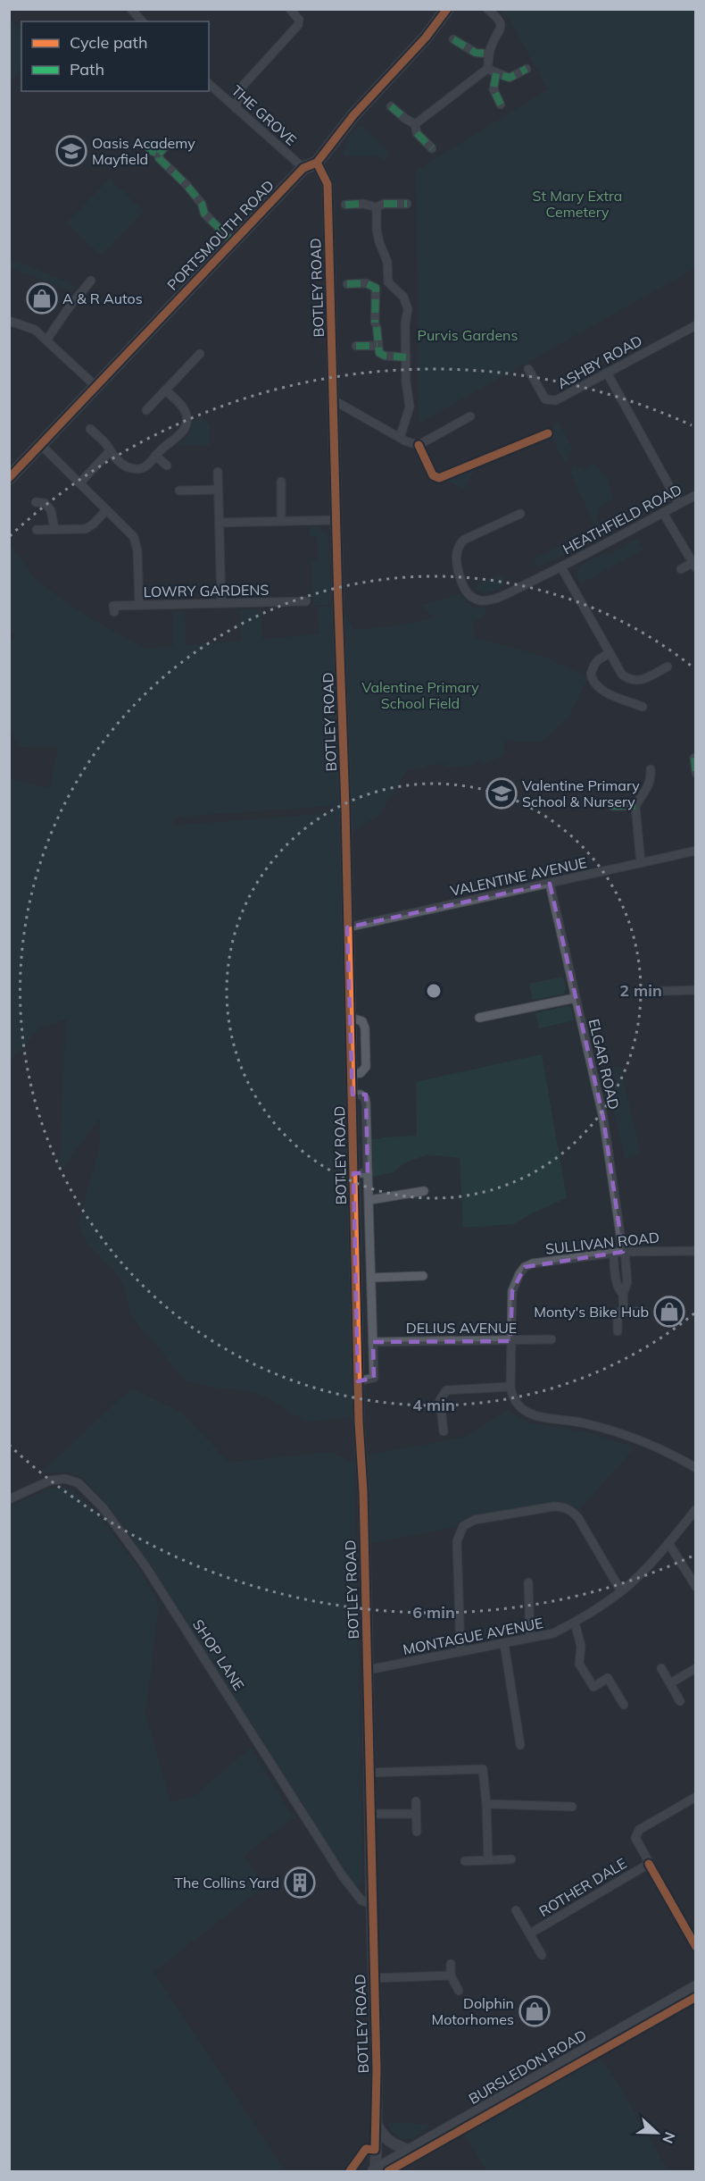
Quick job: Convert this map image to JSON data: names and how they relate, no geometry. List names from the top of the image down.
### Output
{
  "streets": {
    "main road": ["PORTSMOUTH ROAD", "BOTLEY ROAD", "BURSLEDON ROAD"],
    "street": [
      "THE GROVE",
      "ASHBY ROAD",
      "HEATHFIELD ROAD",
      "LOWRY GARDENS",
      "VALENTINE AVENUE",
      "ELGAR ROAD",
      "SULLIVAN ROAD",
      "DELIUS AVENUE",
      "MONTAGUE AVENUE",
      "SHOP LANE",
      "ROTHER DALE"
    ]
  },
  "crossings": [
    ["THE GROVE", "PORTSMOUTH ROAD"],
    ["PORTSMOUTH ROAD", "BOTLEY ROAD"],
    ["BOTLEY ROAD", "VALENTINE AVENUE"],
    ["BOTLEY ROAD", "MONTAGUE AVENUE"],
    ["BOTLEY ROAD", "SHOP LANE"],
    ["BOTLEY ROAD", "BURSLEDON ROAD"],
    ["VALENTINE AVENUE", "ELGAR ROAD"],
    ["ELGAR ROAD", "SULLIVAN ROAD"],
    ["SULLIVAN ROAD", "DELIUS AVENUE"]
  ],
  "parks": ["St Mary Extra Cemetery", "Purvis Gardens", "Valentine Primary School Field"],
  "places": {
    "school or university": ["Oasis Academy Mayfield", "Valentine Primary School & Nursery"],
    "shop": ["A & R Autos", "Monty's Bike Hub", "Dolphin Motorhomes"],
    "building": ["The Collins Yard"]
  },
  "legend": ["Cycle path", "Path"],
  "north": "right",
  "rings": ["2 min", "4 min", "6 min"]
}
